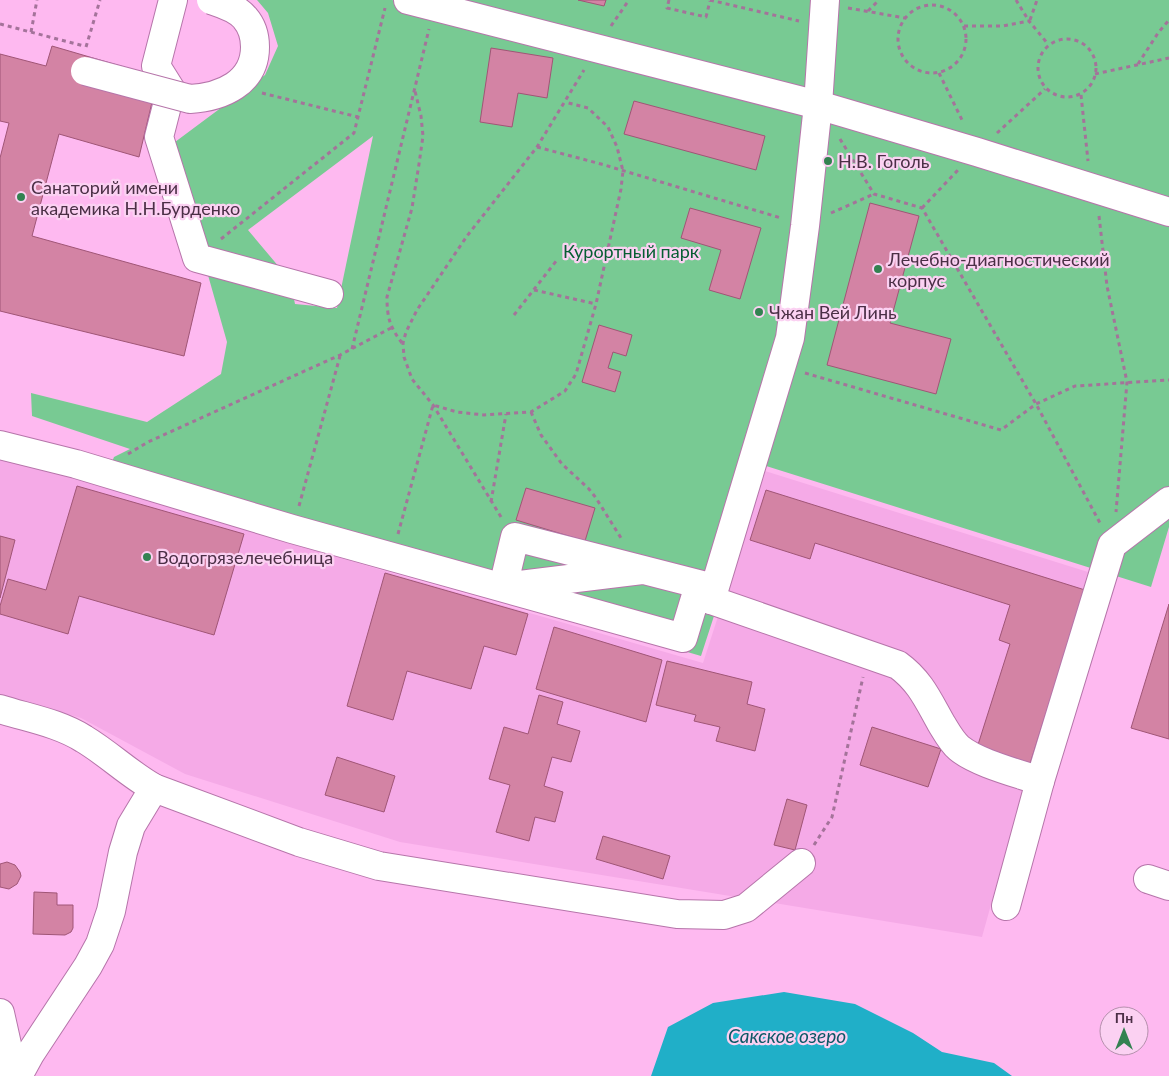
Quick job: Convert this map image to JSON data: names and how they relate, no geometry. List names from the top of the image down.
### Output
{
  "water": ["Сакское озеро"],
  "parks": ["Курортный парк"],
  "places": [
    "Н.В. Гоголь",
    "Санаторий имени академика Н.Н.Бурденко",
    "Лечебно-диагностический корпус",
    "Чжан Вей Линь",
    "Водогрязелечебница"
  ],
  "north": "top"
}
